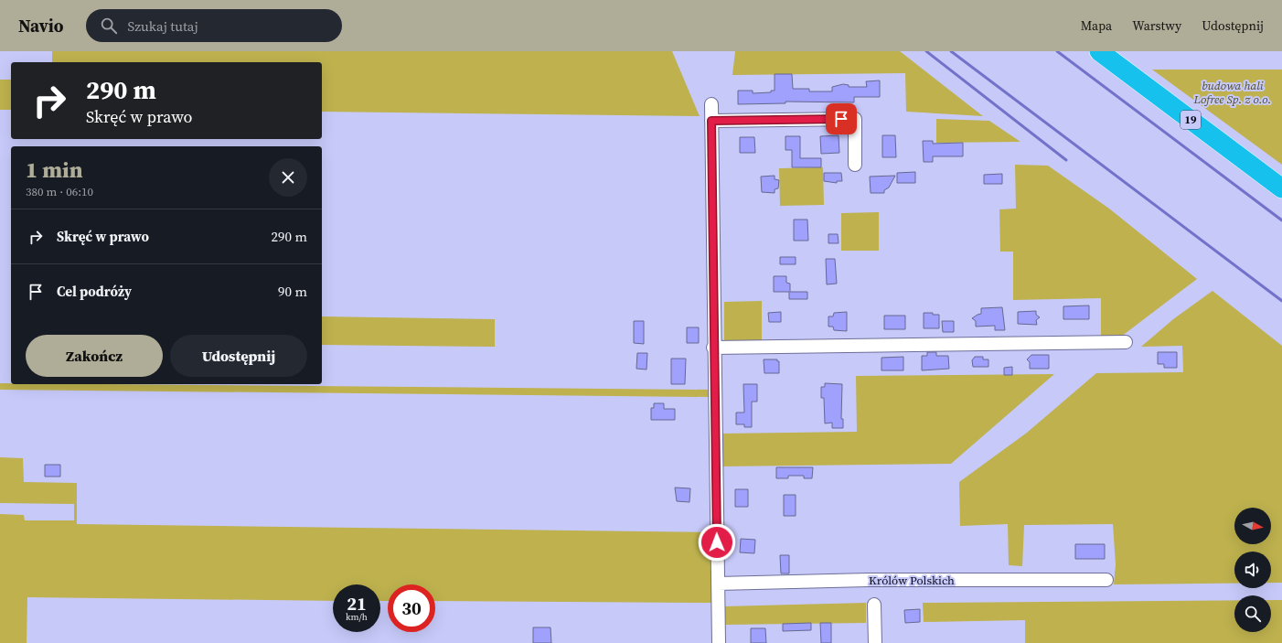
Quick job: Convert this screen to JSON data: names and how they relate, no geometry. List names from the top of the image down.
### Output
{
  "streets": {
    "highway": ["19"],
    "street": ["Królów Polskich"]
  },
  "parks": ["budowa hali Lofree Sp. z o.o."],
  "north": "right",
  "page": {
    "header": "Navio",
    "search": "Szukaj tutaj",
    "nav": ["Mapa", "Warstwy", "Udostępnij"],
    "turn": ["290 m", "Skręć w prawo"],
    "heading": ["1 min", "380 m · 06:10"],
    "list": [
      {
        "name": "Skręć w prawo",
        "value": "290 m"
      },
      {
        "name": "Cel podróży",
        "value": "90 m"
      }
    ],
    "buttons": ["Zakończ", "Udostępnij"],
    "speed": "21 km/h",
    "limit": "30"
  }
}
